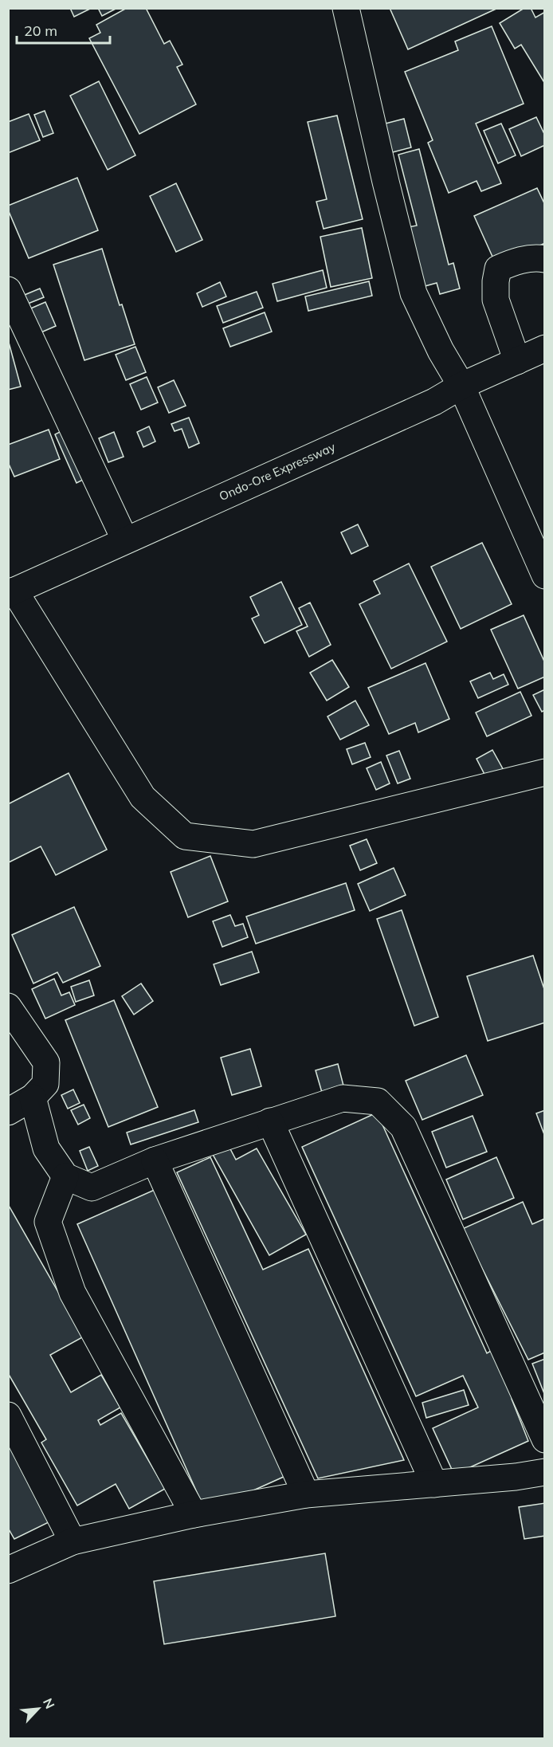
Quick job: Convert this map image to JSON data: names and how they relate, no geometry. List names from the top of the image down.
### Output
{
  "streets": {
    "street": ["Ondo-Ore Expressway"]
  },
  "scale_bar": "20 m",
  "north": "top right"
}
